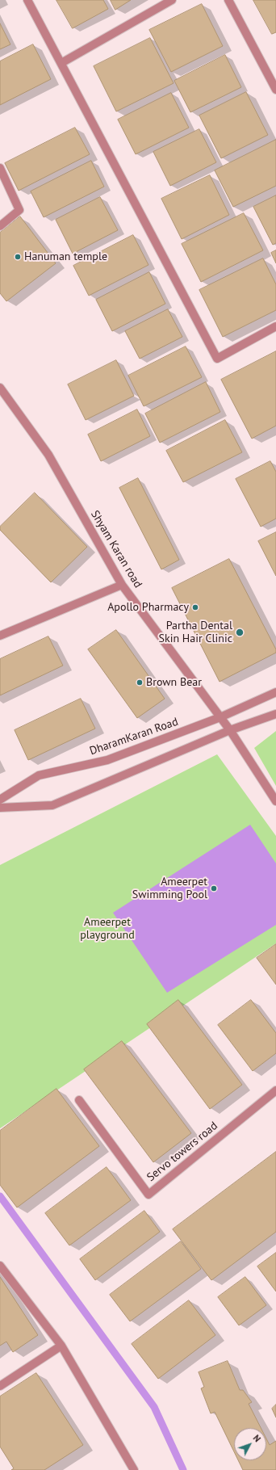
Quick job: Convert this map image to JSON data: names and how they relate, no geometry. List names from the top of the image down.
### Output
{
  "streets": {
    "street": ["Shyam Karan road", "DharamKaran Road", "Servo towers road"]
  },
  "crossings": [
    ["Shyam Karan road", "DharamKaran Road"]
  ],
  "parks": ["Ameerpet playground"],
  "places": [
    "Hanuman temple",
    "Apollo Pharmacy",
    "Partha Dental Skin Hair Clinic",
    "Brown Bear",
    "Ameerpet Swimming Pool"
  ],
  "north": "top right"
}
